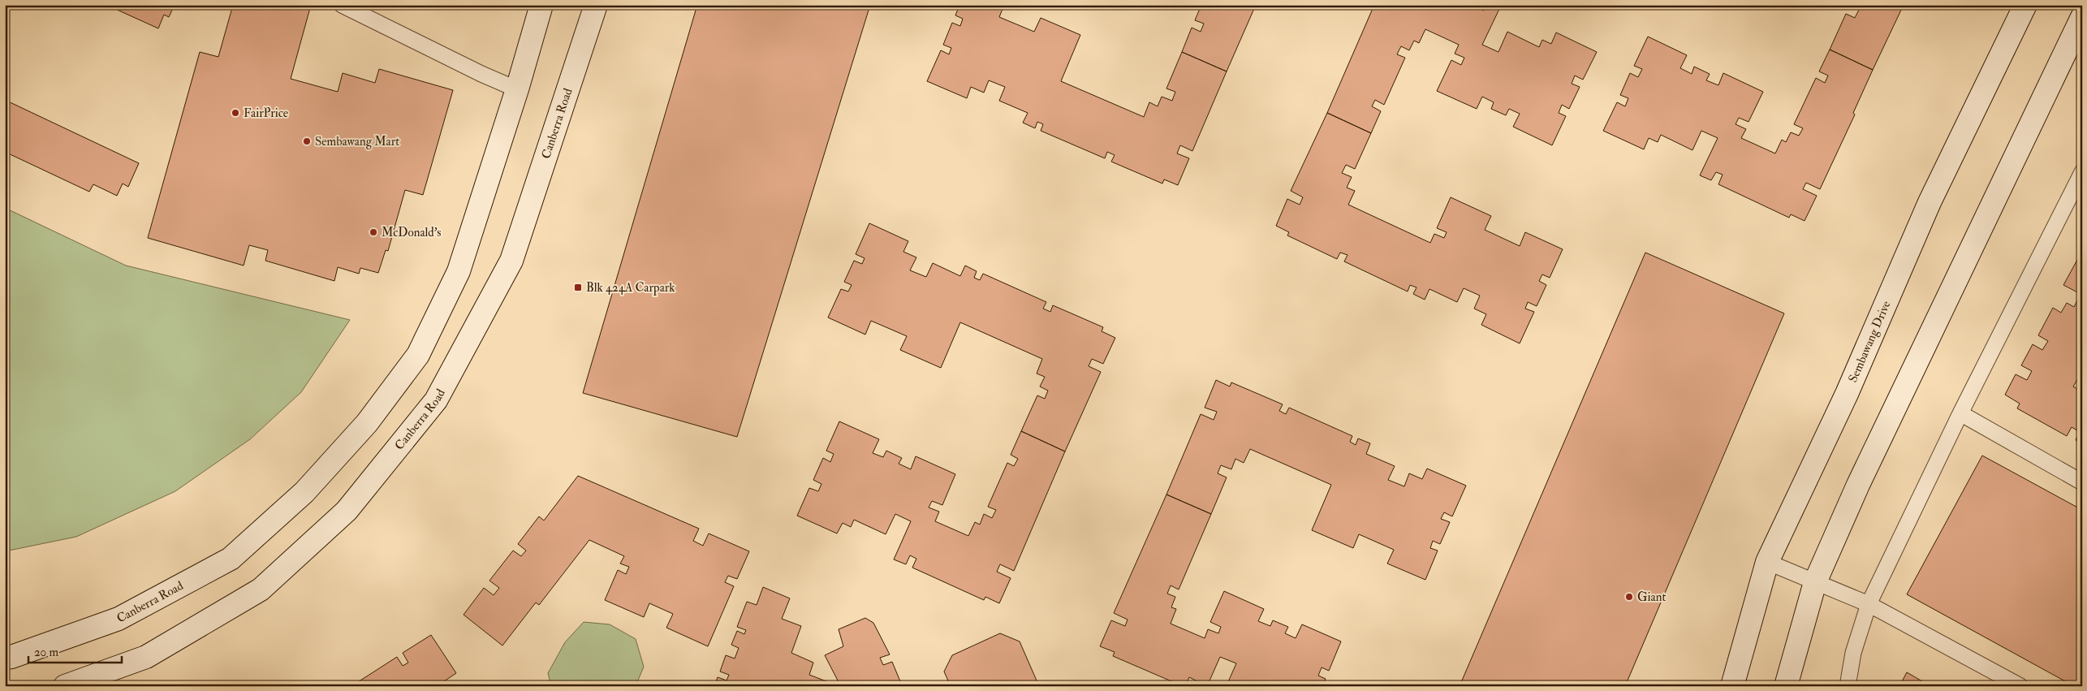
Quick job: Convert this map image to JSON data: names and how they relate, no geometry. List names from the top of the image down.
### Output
{
  "streets": {
    "main road": ["Canberra Road", "Sembawang Drive"]
  },
  "places": {
    "other": [
      "FairPrice",
      "Sembawang Mart",
      "McDonald's",
      "Giant"
    ],
    "transit": ["Blk 424A Carpark"]
  },
  "scale_bar": "20 m"
}
